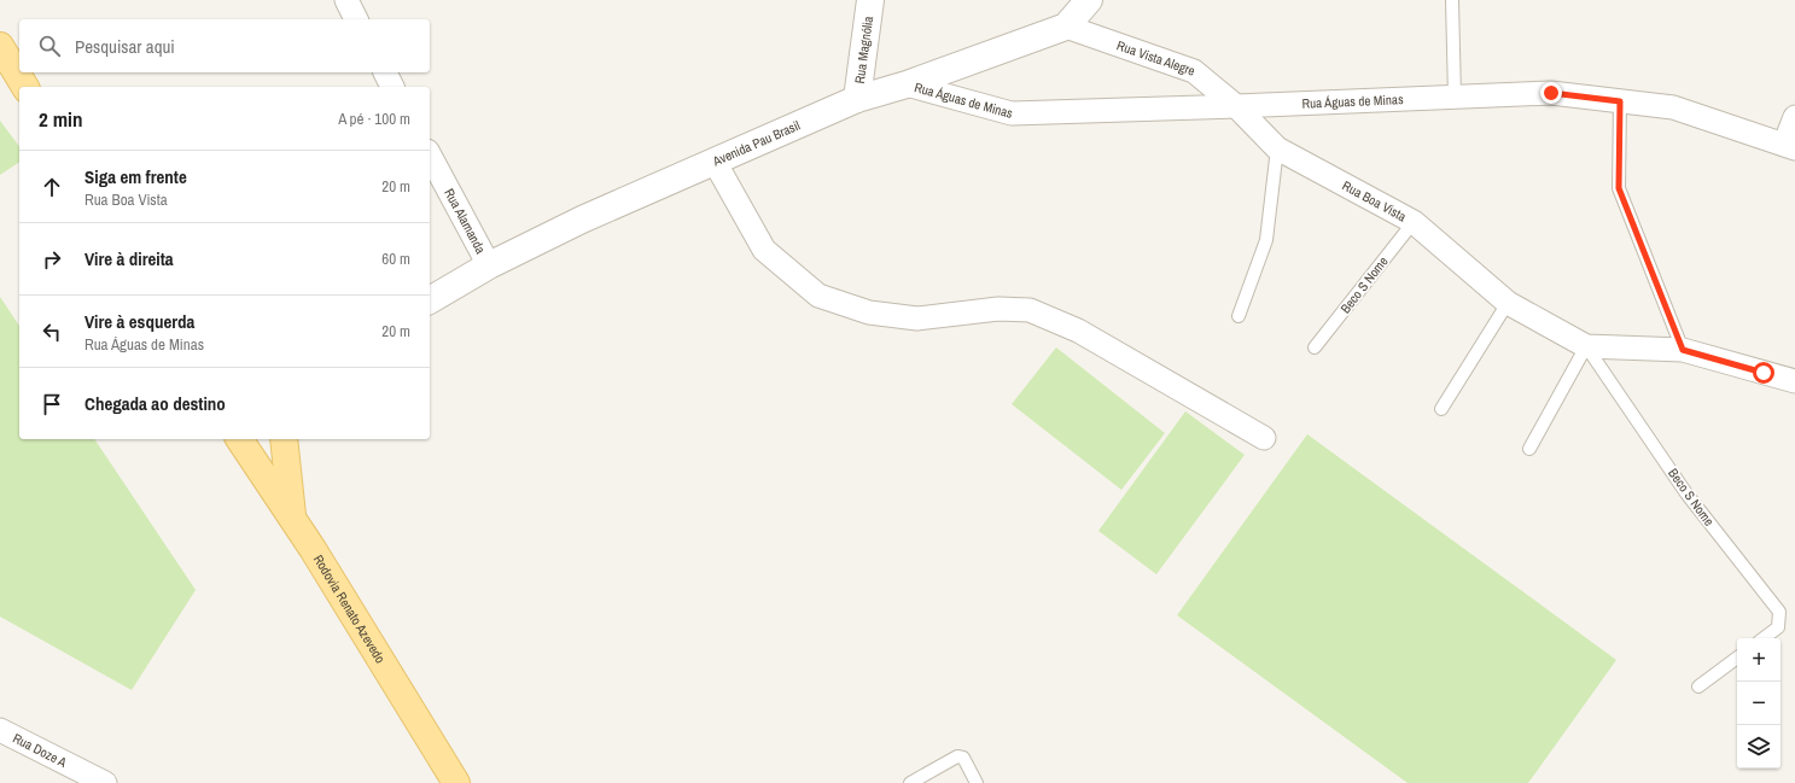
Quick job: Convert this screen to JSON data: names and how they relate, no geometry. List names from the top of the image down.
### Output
{
  "streets": {
    "main road": ["Rodovia Renato Azevedo"],
    "street": [
      "Rua Magnólia",
      "Rua Vista Alegre",
      "Rua Águas de Minas",
      "Avenida Pau Brasil",
      "Rua Boa Vista",
      "Rua Alamanda",
      "Rua Doze A"
    ],
    "lane": ["Beco S Nome"]
  },
  "crossings": [
    ["Rua Magnólia", "Avenida Pau Brasil"],
    ["Rua Vista Alegre", "Rua Águas de Minas"],
    ["Rua Vista Alegre", "Avenida Pau Brasil"],
    ["Rua Vista Alegre", "Rua Boa Vista"],
    ["Rua Águas de Minas", "Avenida Pau Brasil"],
    ["Rua Águas de Minas", "Rua Boa Vista"],
    ["Avenida Pau Brasil", "Rua Alamanda"],
    ["Rua Boa Vista", "Beco S Nome"]
  ],
  "page": {
    "search": "Pesquisar aqui",
    "heading": ["2 min", "A pé · 100 m"],
    "list": [
      ["Siga em frente", "Rua Boa Vista", "20 m"],
      ["Vire à direita", "60 m"],
      ["Vire à esquerda", "Rua Águas de Minas", "20 m"],
      "Chegada ao destino"
    ],
    "map_buttons": ["+", "−"]
  }
}
